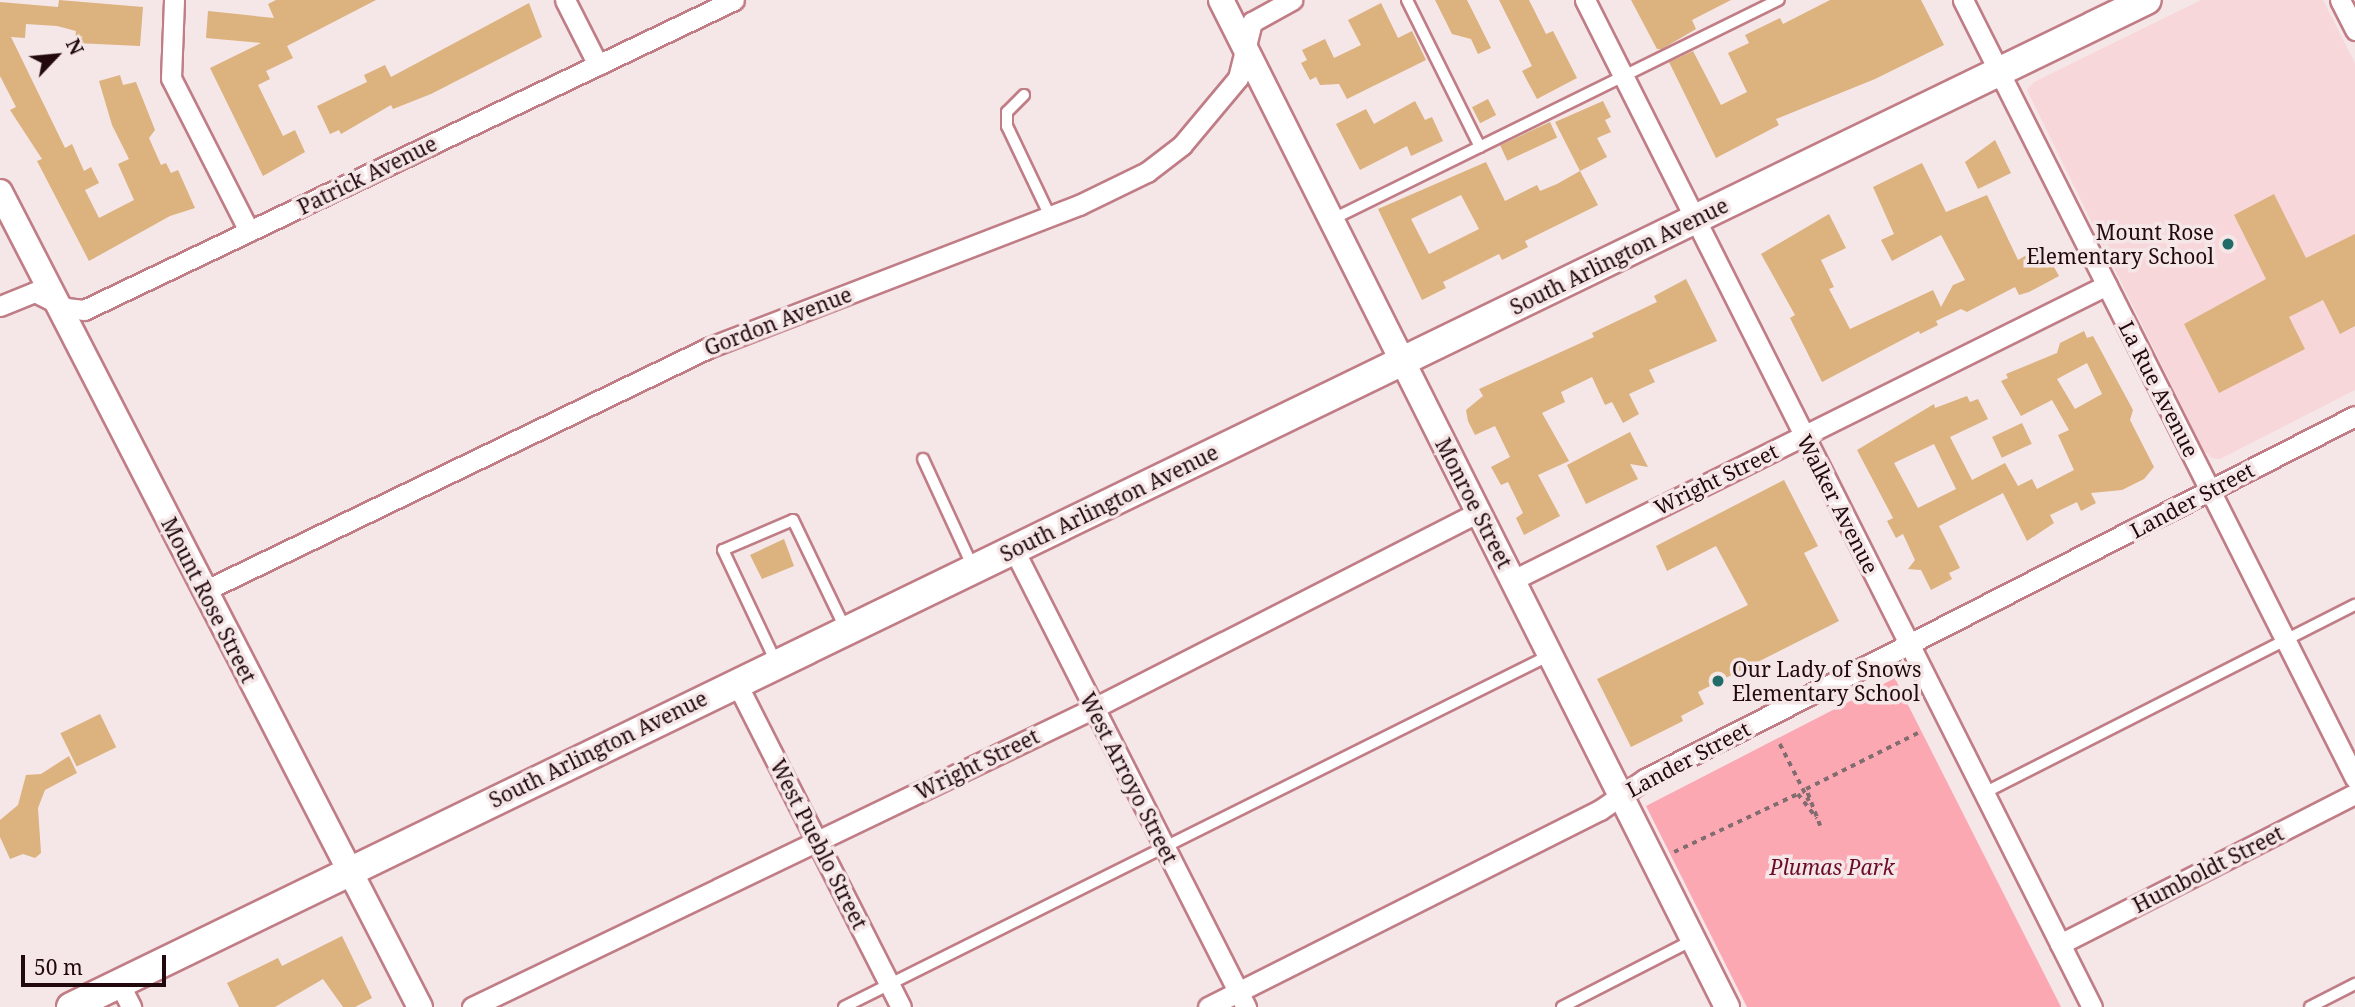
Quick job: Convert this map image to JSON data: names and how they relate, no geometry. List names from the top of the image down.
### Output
{
  "streets": {
    "main road": ["South Arlington Avenue"],
    "street": [
      "Patrick Avenue",
      "Gordon Avenue",
      "La Rue Avenue",
      "Wright Street",
      "Lander Street",
      "Monroe Street",
      "Walker Avenue",
      "Mount Rose Street",
      "West Arroyo Street",
      "West Pueblo Street",
      "Humboldt Street"
    ]
  },
  "crossings": [
    ["Patrick Avenue", "Mount Rose Street"],
    ["South Arlington Avenue", "La Rue Avenue"],
    ["South Arlington Avenue", "Monroe Street"],
    ["South Arlington Avenue", "Walker Avenue"],
    ["South Arlington Avenue", "Mount Rose Street"],
    ["South Arlington Avenue", "West Arroyo Street"],
    ["South Arlington Avenue", "West Pueblo Street"],
    ["Gordon Avenue", "Monroe Street"],
    ["Gordon Avenue", "Mount Rose Street"],
    ["La Rue Avenue", "Wright Street"],
    ["La Rue Avenue", "Lander Street"],
    ["Wright Street", "Monroe Street"],
    ["Wright Street", "Walker Avenue"],
    ["Wright Street", "West Arroyo Street"],
    ["Wright Street", "West Pueblo Street"],
    ["Lander Street", "Monroe Street"],
    ["Lander Street", "Walker Avenue"],
    ["Lander Street", "West Arroyo Street"],
    ["Walker Avenue", "Humboldt Street"]
  ],
  "parks": ["Plumas Park"],
  "places": ["Mount Rose Elementary School", "Our Lady of Snows Elementary School"],
  "scale_bar": "50 m",
  "north": "top right"
}
